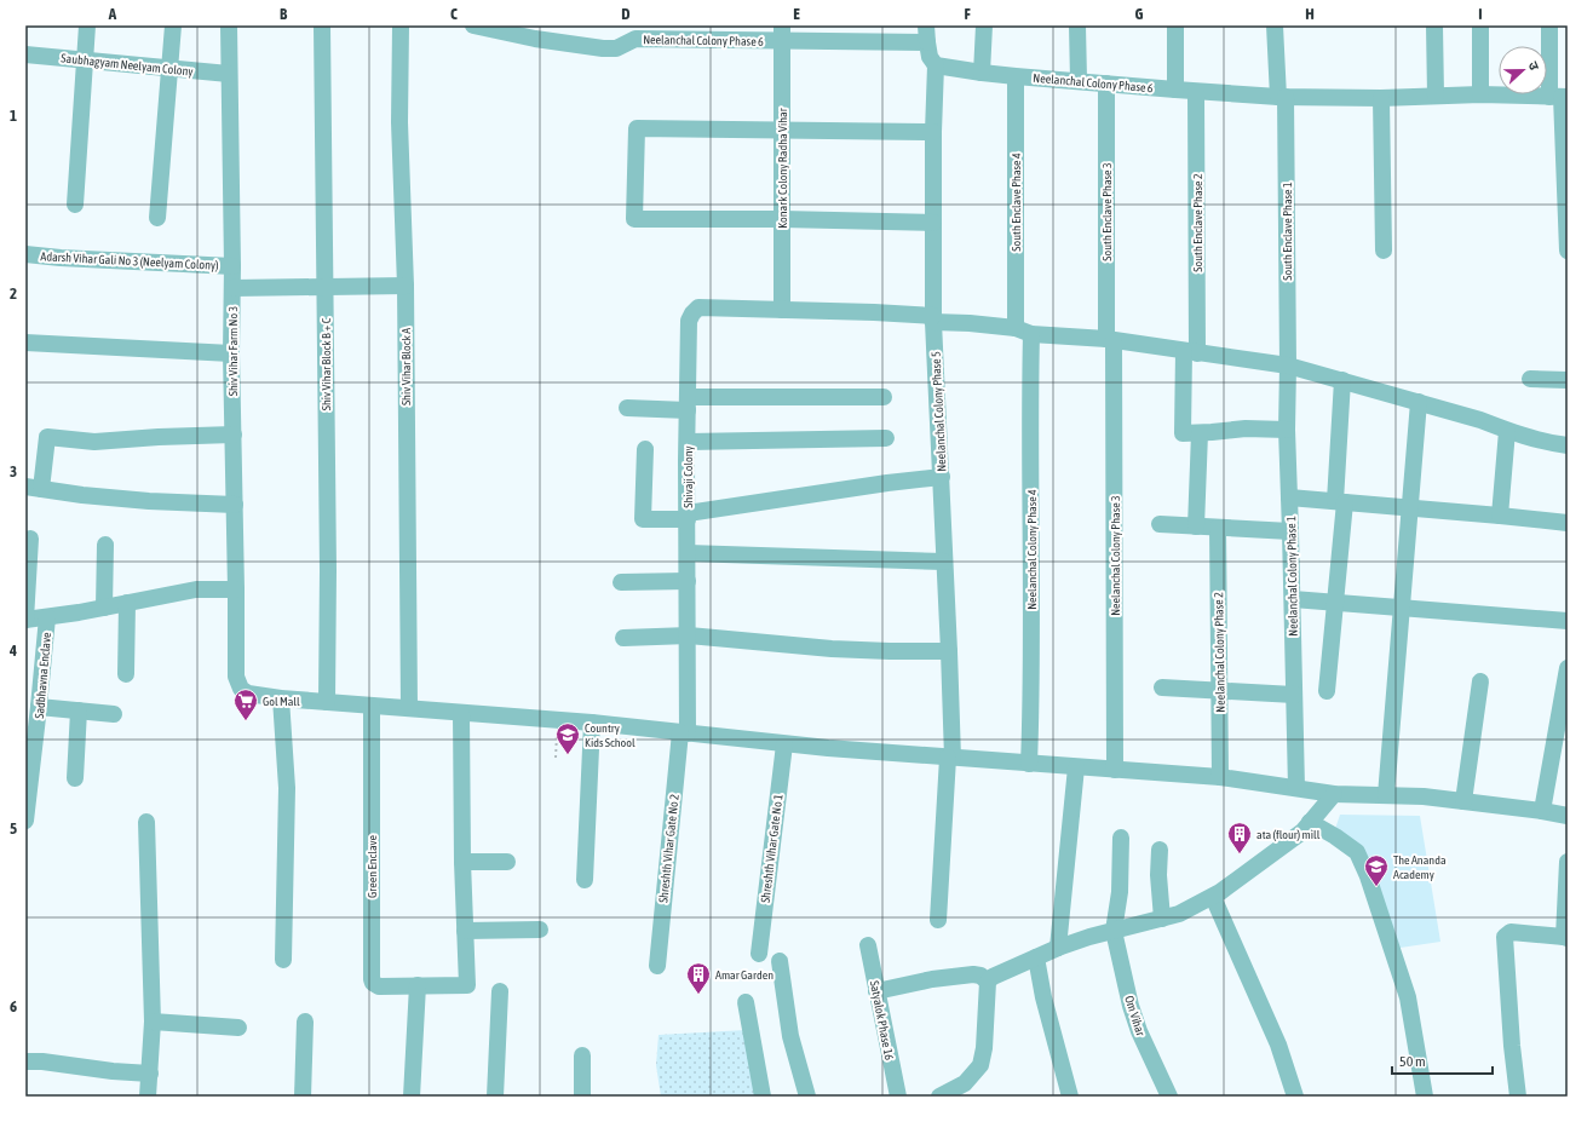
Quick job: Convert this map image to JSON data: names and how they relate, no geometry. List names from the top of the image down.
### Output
{
  "streets": {
    "street": [
      "Neelanchal Colony Phase 6",
      "Saubhagyam Neelyam Colony",
      "Konark Colony Radha Vihar",
      "South Enclave Phase 4",
      "South Enclave Phase 3",
      "South Enclave Phase 2",
      "South Enclave Phase 1",
      "Adarsh Vihar Gali No 3 (Neelyam Colony)",
      "Shiv Vihar Farm No 3",
      "Shiv Vihar Block B + C",
      "Shiv Vihar Block A",
      "Neelanchal Colony Phase 5",
      "Shivaji Colony",
      "Neelanchal Colony Phase 4",
      "Neelanchal Colony Phase 3",
      "Neelanchal Colony Phase 1",
      "Neelanchal Colony Phase 2",
      "Sadbhavna Enclave",
      "Shreshth Vihar Gate No 2",
      "Shreshth Vihar Gate No 1",
      "Green Enclave",
      "Om Vihar",
      "Satyalok Phase 16"
    ]
  },
  "crossings": [
    ["Neelanchal Colony Phase 6", "Konark Colony Radha Vihar"],
    ["Neelanchal Colony Phase 6", "South Enclave Phase 4"],
    ["Neelanchal Colony Phase 6", "South Enclave Phase 3"],
    ["Neelanchal Colony Phase 6", "South Enclave Phase 2"],
    ["Neelanchal Colony Phase 6", "South Enclave Phase 1"],
    ["Neelanchal Colony Phase 6", "Neelanchal Colony Phase 5"],
    ["Saubhagyam Neelyam Colony", "Shiv Vihar Farm No 3"],
    ["Konark Colony Radha Vihar", "Shivaji Colony"],
    ["South Enclave Phase 4", "Neelanchal Colony Phase 4"],
    ["South Enclave Phase 3", "Neelanchal Colony Phase 3"],
    ["South Enclave Phase 1", "Neelanchal Colony Phase 1"],
    ["Adarsh Vihar Gali No 3 (Neelyam Colony)", "Shiv Vihar Farm No 3"],
    ["Shivaji Colony", "Shreshth Vihar Gate No 2"]
  ],
  "places": {
    "supermarket": ["Gol Mall"],
    "school or university": ["Country Kids School", "The Ananda Academy"],
    "building": ["ata (flour) mill", "Amar Garden"]
  },
  "scale_bar": "50 m",
  "north": "right",
  "grid": {
    "columns": [
      "A",
      "B",
      "C",
      "D",
      "E",
      "F",
      "G",
      "H",
      "I"
    ],
    "rows": [
      "1",
      "2",
      "3",
      "4",
      "5",
      "6"
    ]
  }
}
